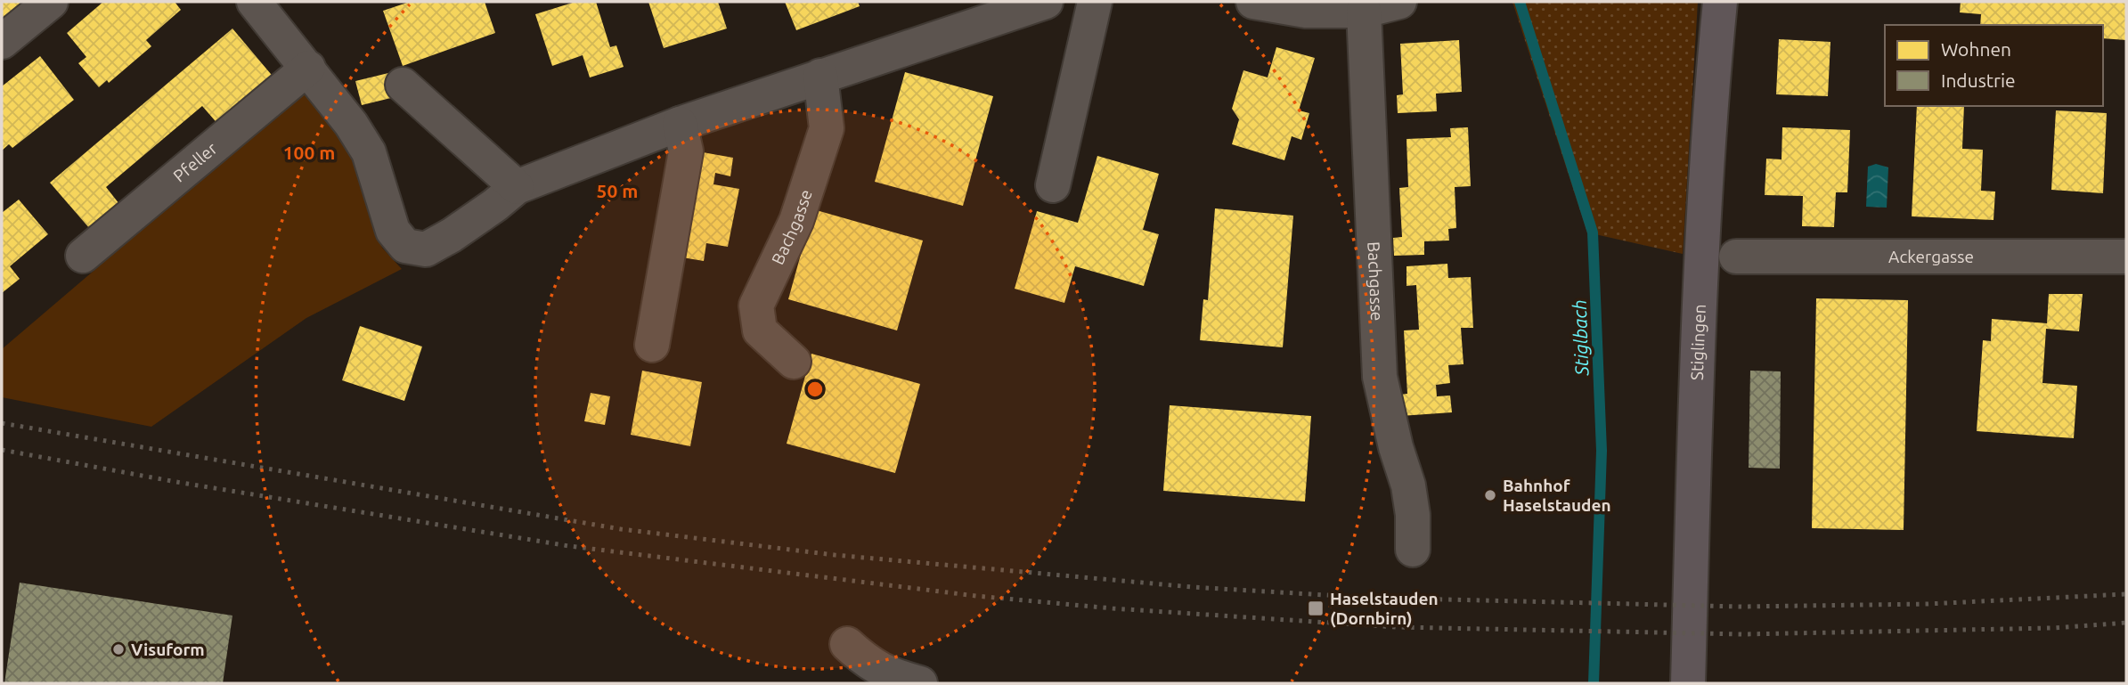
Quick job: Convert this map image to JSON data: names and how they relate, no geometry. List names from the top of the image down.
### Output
{
  "streets": {
    "main road": ["Stiglingen"],
    "street": ["Pfeller", "Bachgasse", "Ackergasse"]
  },
  "water": ["Stiglbach"],
  "places": {
    "other": ["Bahnhof Haselstauden", "Visuform"],
    "transit": ["Haselstauden (Dornbirn)"]
  },
  "legend": ["Wohnen", "Industrie"],
  "rings": ["100 m", "50 m"]
}
